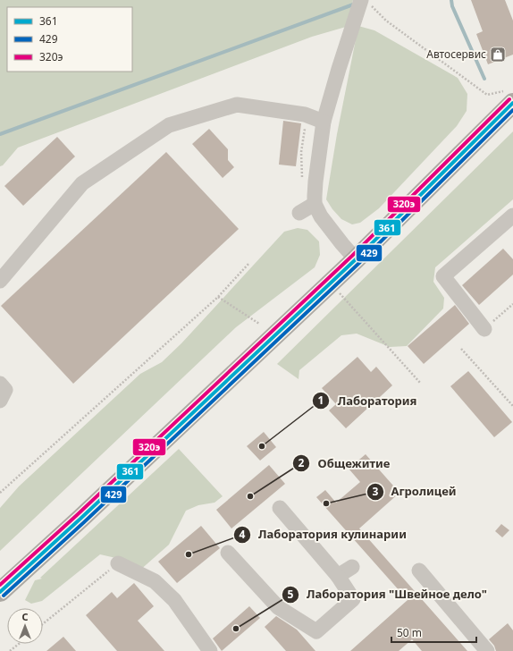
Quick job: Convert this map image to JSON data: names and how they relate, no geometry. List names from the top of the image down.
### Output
{
  "places": {
    "shop": ["Автосервис"],
    "other": [
      "Лаборатория",
      "Общежитие",
      "Агролицей",
      "Лаборатория кулинарии",
      "Лаборатория \"Швейное дело\""
    ]
  },
  "lines": ["transit line 320э", "transit line 361", "transit line 429"],
  "legend": ["361", "429", "320э"],
  "scale_bar": "50 m",
  "north": "top"
}
